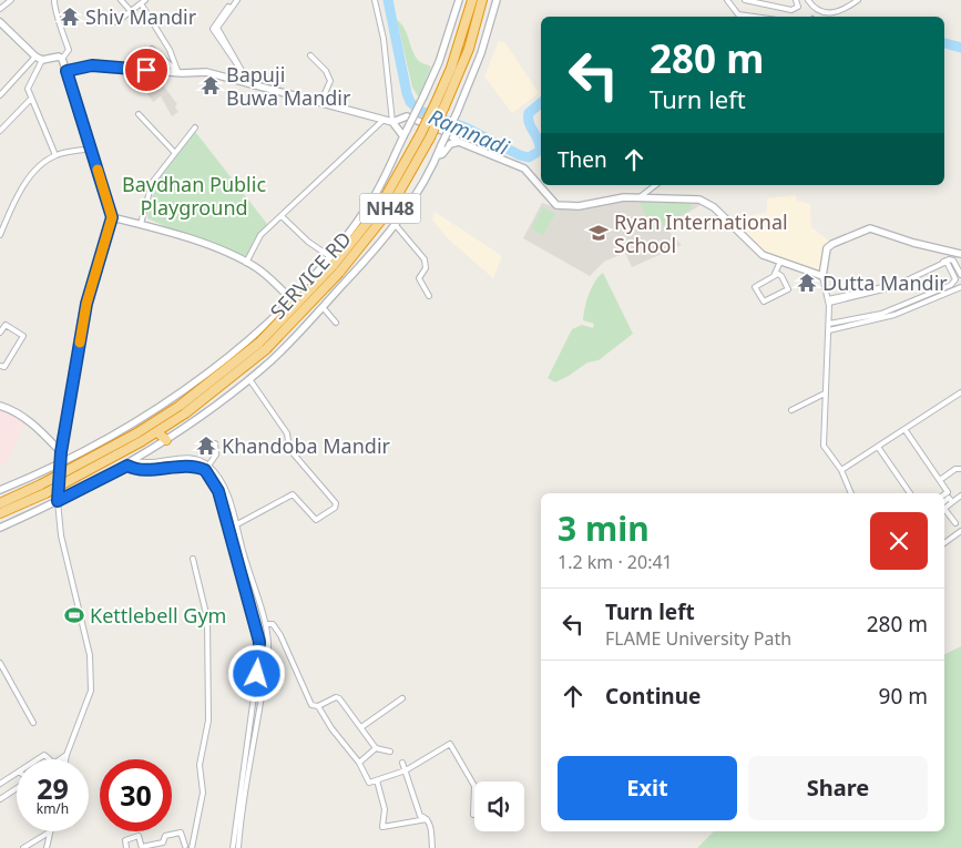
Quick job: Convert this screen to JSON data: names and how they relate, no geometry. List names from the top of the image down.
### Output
{
  "streets": {
    "highway": ["NH48"],
    "street": ["SERVICE RD"]
  },
  "water": ["Ramnadi"],
  "parks": ["Bavdhan Public Playground"],
  "places": {
    "temple": [
      "Shiv Mandir",
      "Bapuji Buwa Mandir",
      "Dutta Mandir",
      "Khandoba Mandir"
    ],
    "school or university": ["Ryan International School"],
    "sports": ["Kettlebell Gym"]
  },
  "page": {
    "turn": ["280 m", "Turn left"],
    "then": "Then",
    "heading": ["3 min", "1.2 km · 20:41"],
    "list": [
      {
        "name": "Turn left",
        "note": "FLAME University Path",
        "value": "280 m"
      },
      {
        "name": "Continue",
        "value": "90 m"
      }
    ],
    "buttons": ["Exit", "Share"],
    "speed": "29 km/h",
    "limit": "30"
  }
}
